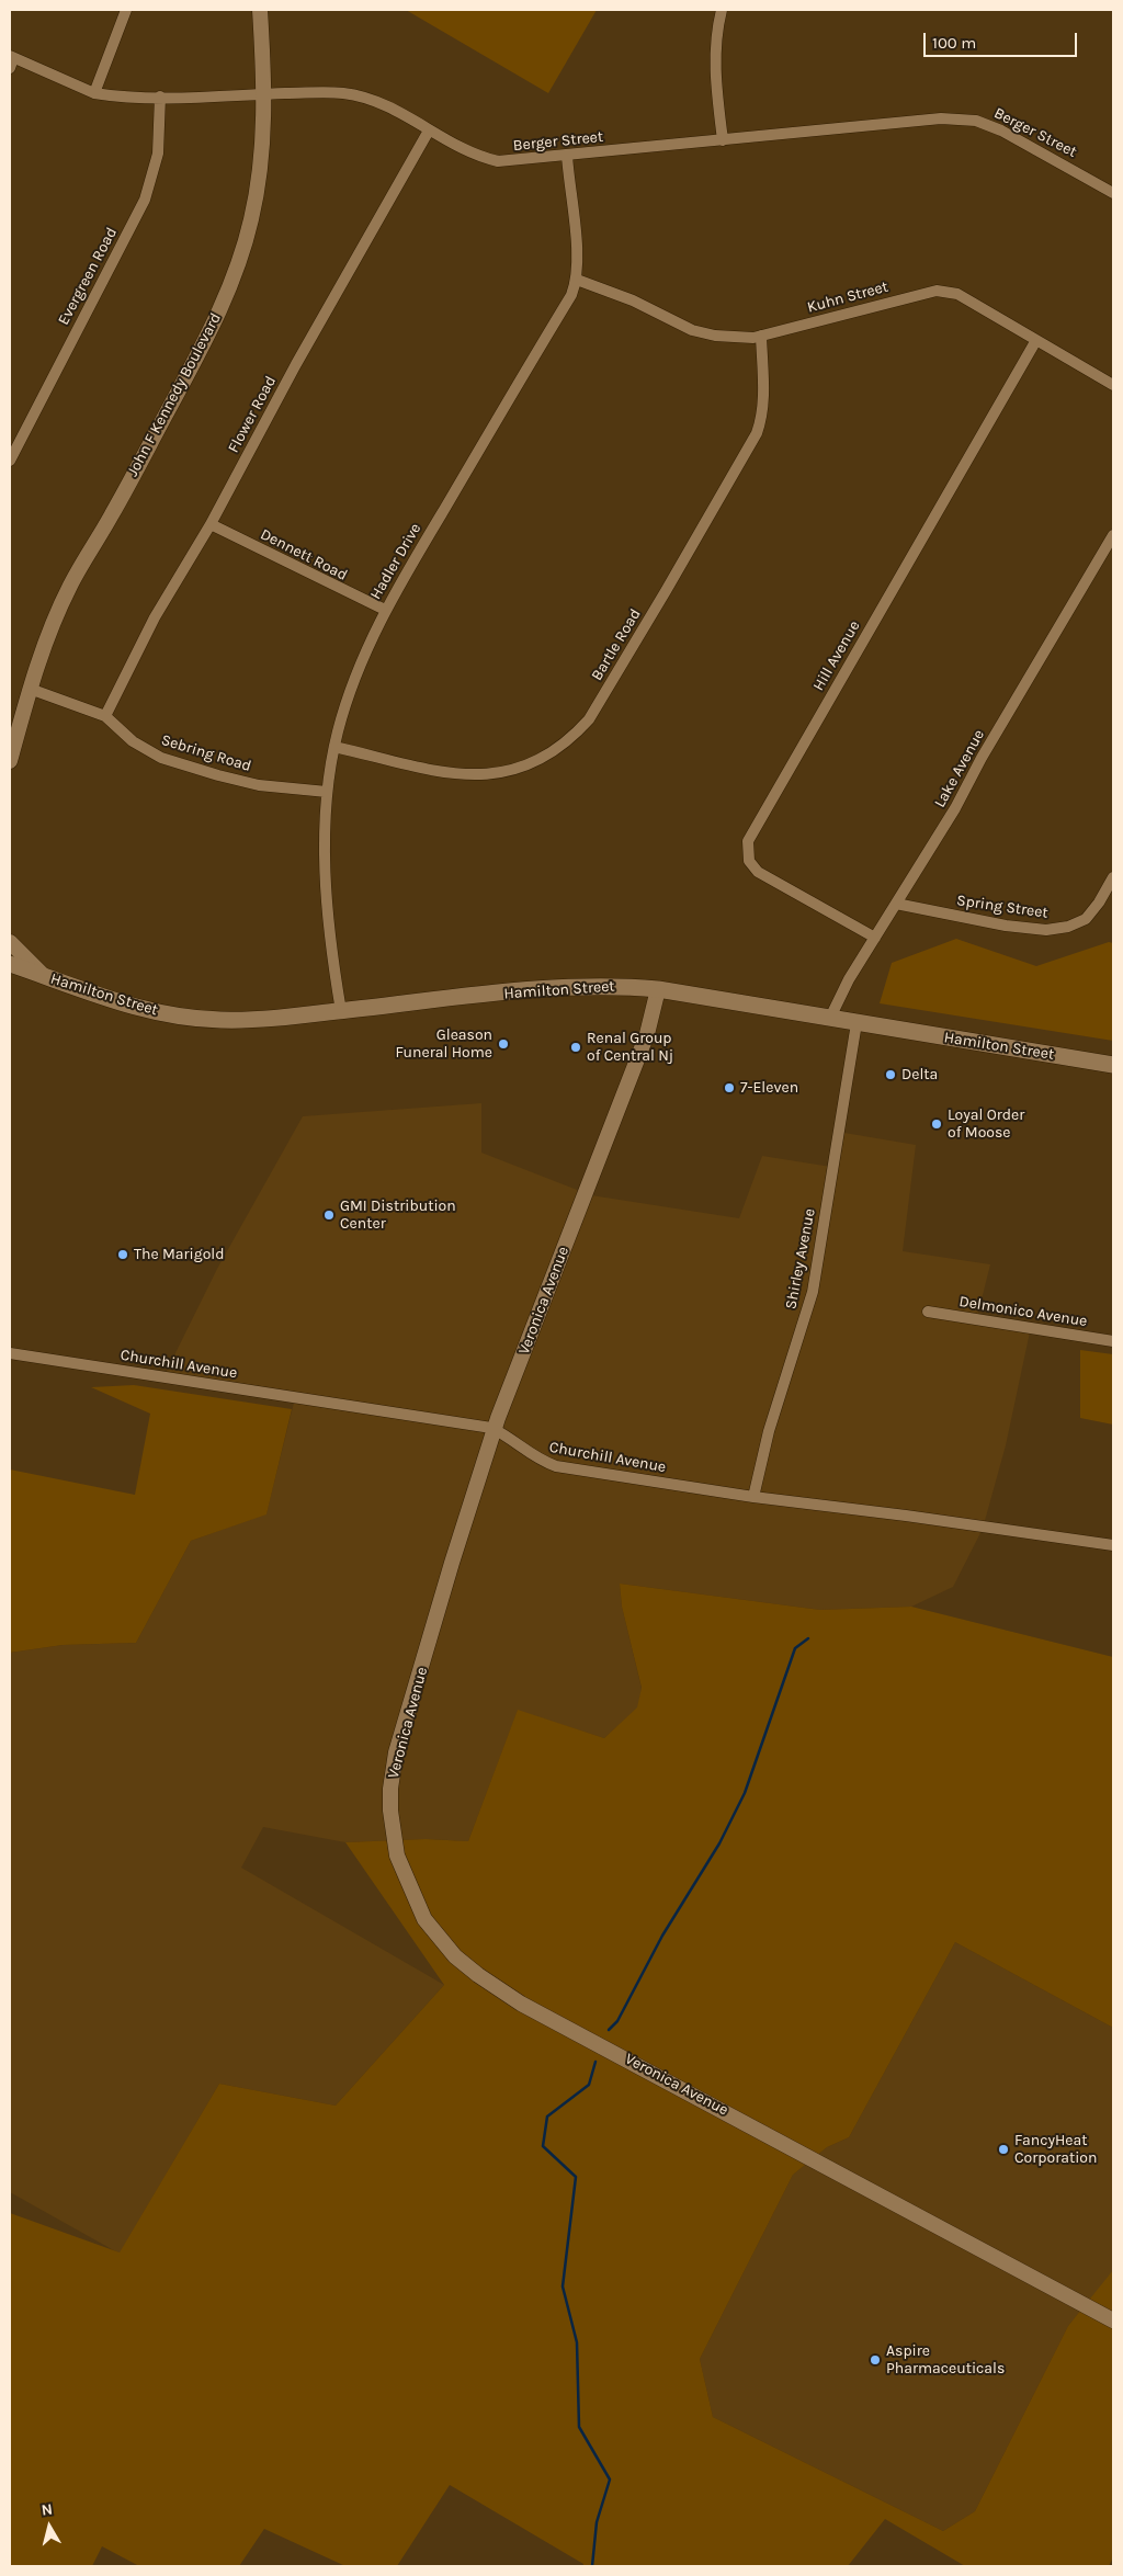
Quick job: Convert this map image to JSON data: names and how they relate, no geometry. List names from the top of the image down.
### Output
{
  "streets": {
    "main road": ["Hamilton Street"],
    "street": [
      "Berger Street",
      "Evergreen Road",
      "Kuhn Street",
      "John F Kennedy Boulevard",
      "Flower Road",
      "Dennett Road",
      "Hadler Drive",
      "Bartle Road",
      "Hill Avenue",
      "Sebring Road",
      "Lake Avenue",
      "Spring Street",
      "Shirley Avenue",
      "Veronica Avenue",
      "Delmonico Avenue",
      "Churchill Avenue"
    ]
  },
  "crossings": [
    ["Berger Street", "Evergreen Road"],
    ["Berger Street", "John F Kennedy Boulevard"],
    ["Berger Street", "Flower Road"],
    ["Berger Street", "Hadler Drive"],
    ["Kuhn Street", "Hadler Drive"],
    ["Kuhn Street", "Bartle Road"],
    ["Kuhn Street", "Hill Avenue"],
    ["John F Kennedy Boulevard", "Sebring Road"],
    ["Flower Road", "Dennett Road"],
    ["Flower Road", "Sebring Road"],
    ["Dennett Road", "Hadler Drive"],
    ["Hadler Drive", "Bartle Road"],
    ["Hadler Drive", "Sebring Road"],
    ["Hadler Drive", "Hamilton Street"],
    ["Hill Avenue", "Lake Avenue"],
    ["Lake Avenue", "Spring Street"],
    ["Lake Avenue", "Hamilton Street"],
    ["Hamilton Street", "Shirley Avenue"],
    ["Hamilton Street", "Veronica Avenue"],
    ["Shirley Avenue", "Churchill Avenue"],
    ["Veronica Avenue", "Churchill Avenue"]
  ],
  "places": [
    "Gleason Funeral Home",
    "Renal Group of Central Nj",
    "Delta",
    "7-Eleven",
    "Loyal Order of Moose",
    "GMI Distribution Center",
    "The Marigold",
    "FancyHeat Corporation",
    "Aspire Pharmaceuticals"
  ],
  "scale_bar": "100 m",
  "north": "top"
}
